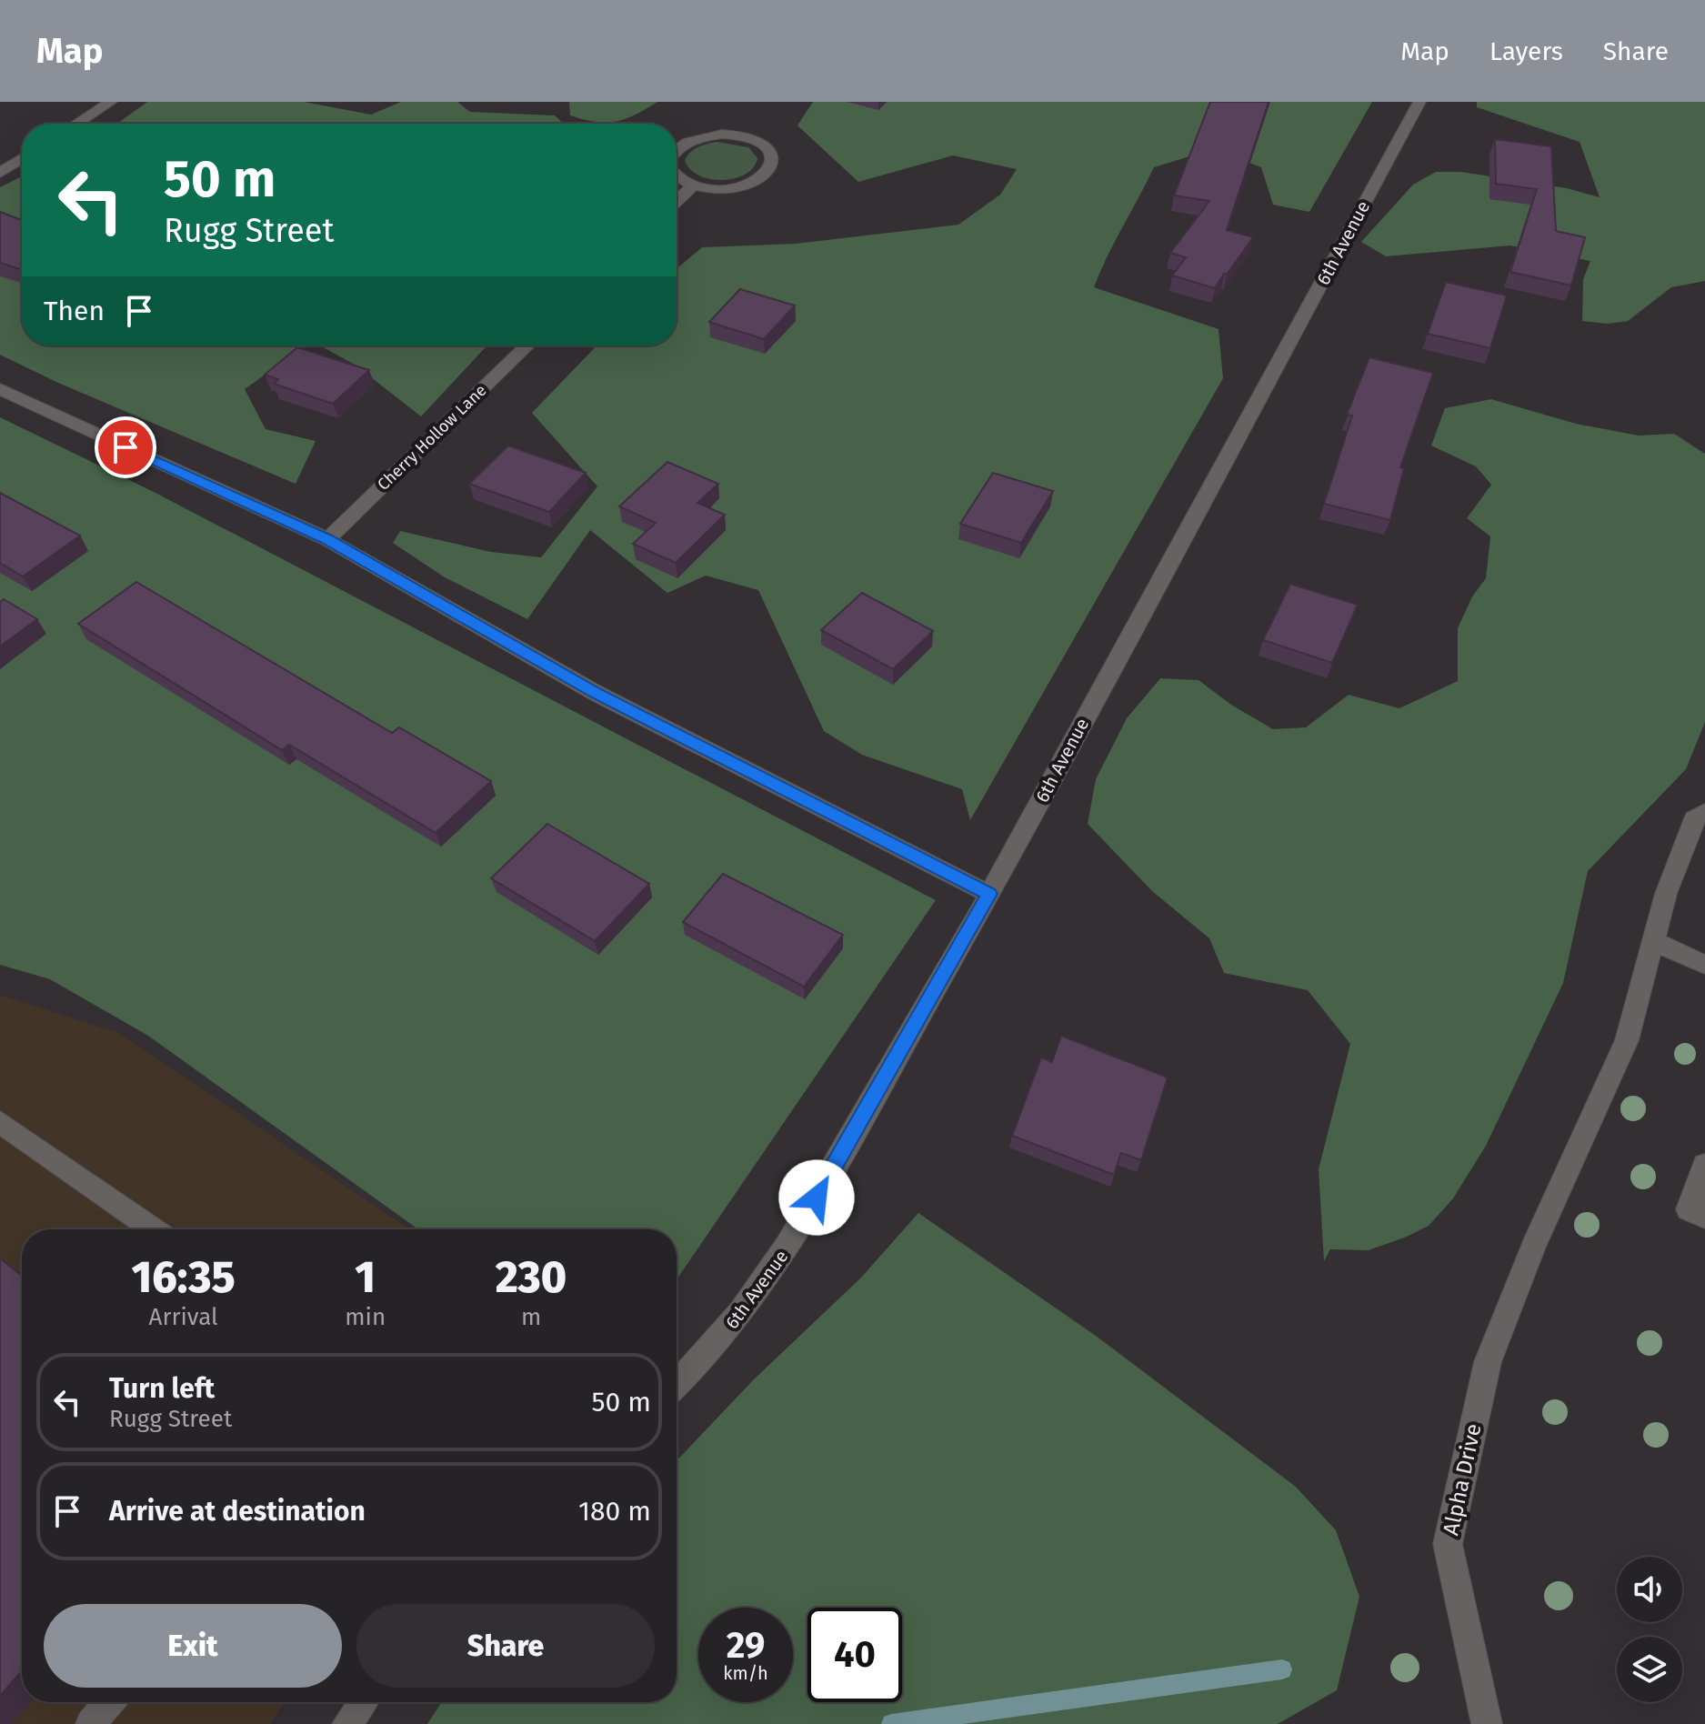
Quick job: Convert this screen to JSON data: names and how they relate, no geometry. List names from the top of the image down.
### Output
{
  "streets": {
    "street": ["6th Avenue", "Cherry Hollow Lane", "Alpha Drive"]
  },
  "page": {
    "header": "Map",
    "nav": ["Map", "Layers", "Share"],
    "turn": ["50 m", "Rugg Street"],
    "then": "Then",
    "eta": [
      "16:35",
      "Arrival",
      "1",
      "min",
      "230",
      "m"
    ],
    "list": [
      {
        "name": "Turn left",
        "note": "Rugg Street",
        "value": "50 m"
      },
      {
        "name": "Arrive at destination",
        "value": "180 m"
      }
    ],
    "buttons": ["Exit", "Share"],
    "speed": "29 km/h",
    "limit": "40"
  }
}
